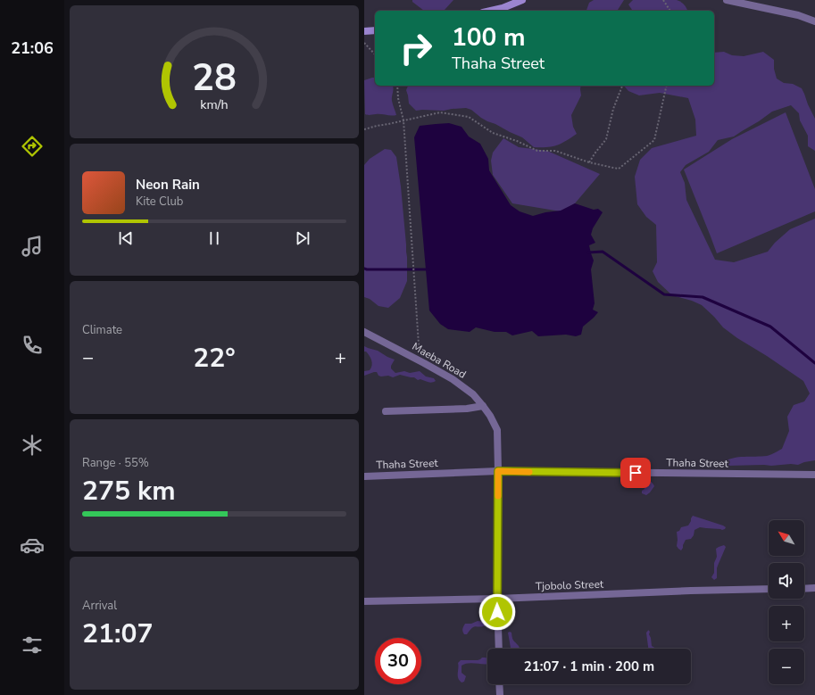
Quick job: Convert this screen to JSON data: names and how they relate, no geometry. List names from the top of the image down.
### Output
{
  "streets": {
    "street": ["Maeba Road", "Thaha Street", "Tjobolo Street"]
  },
  "crossings": [
    ["Maeba Road", "Thaha Street"],
    ["Maeba Road", "Tjobolo Street"]
  ],
  "north": "top left",
  "page": {
    "tabs": "21:06",
    "turn": ["100 m", "Thaha Street"],
    "song": ["Neon Rain", "Kite Club"],
    "tile": [
      "Climate",
      ["Range · 55%", "275 km"],
      ["Arrival", "21:07"]
    ],
    "heat": ["−", "22°", "+"],
    "map_buttons": ["+", "−"],
    "limit": "30",
    "trip": "21:07 · 1 min · 200 m",
    "gauge": ["28", "km/h"]
  }
}
